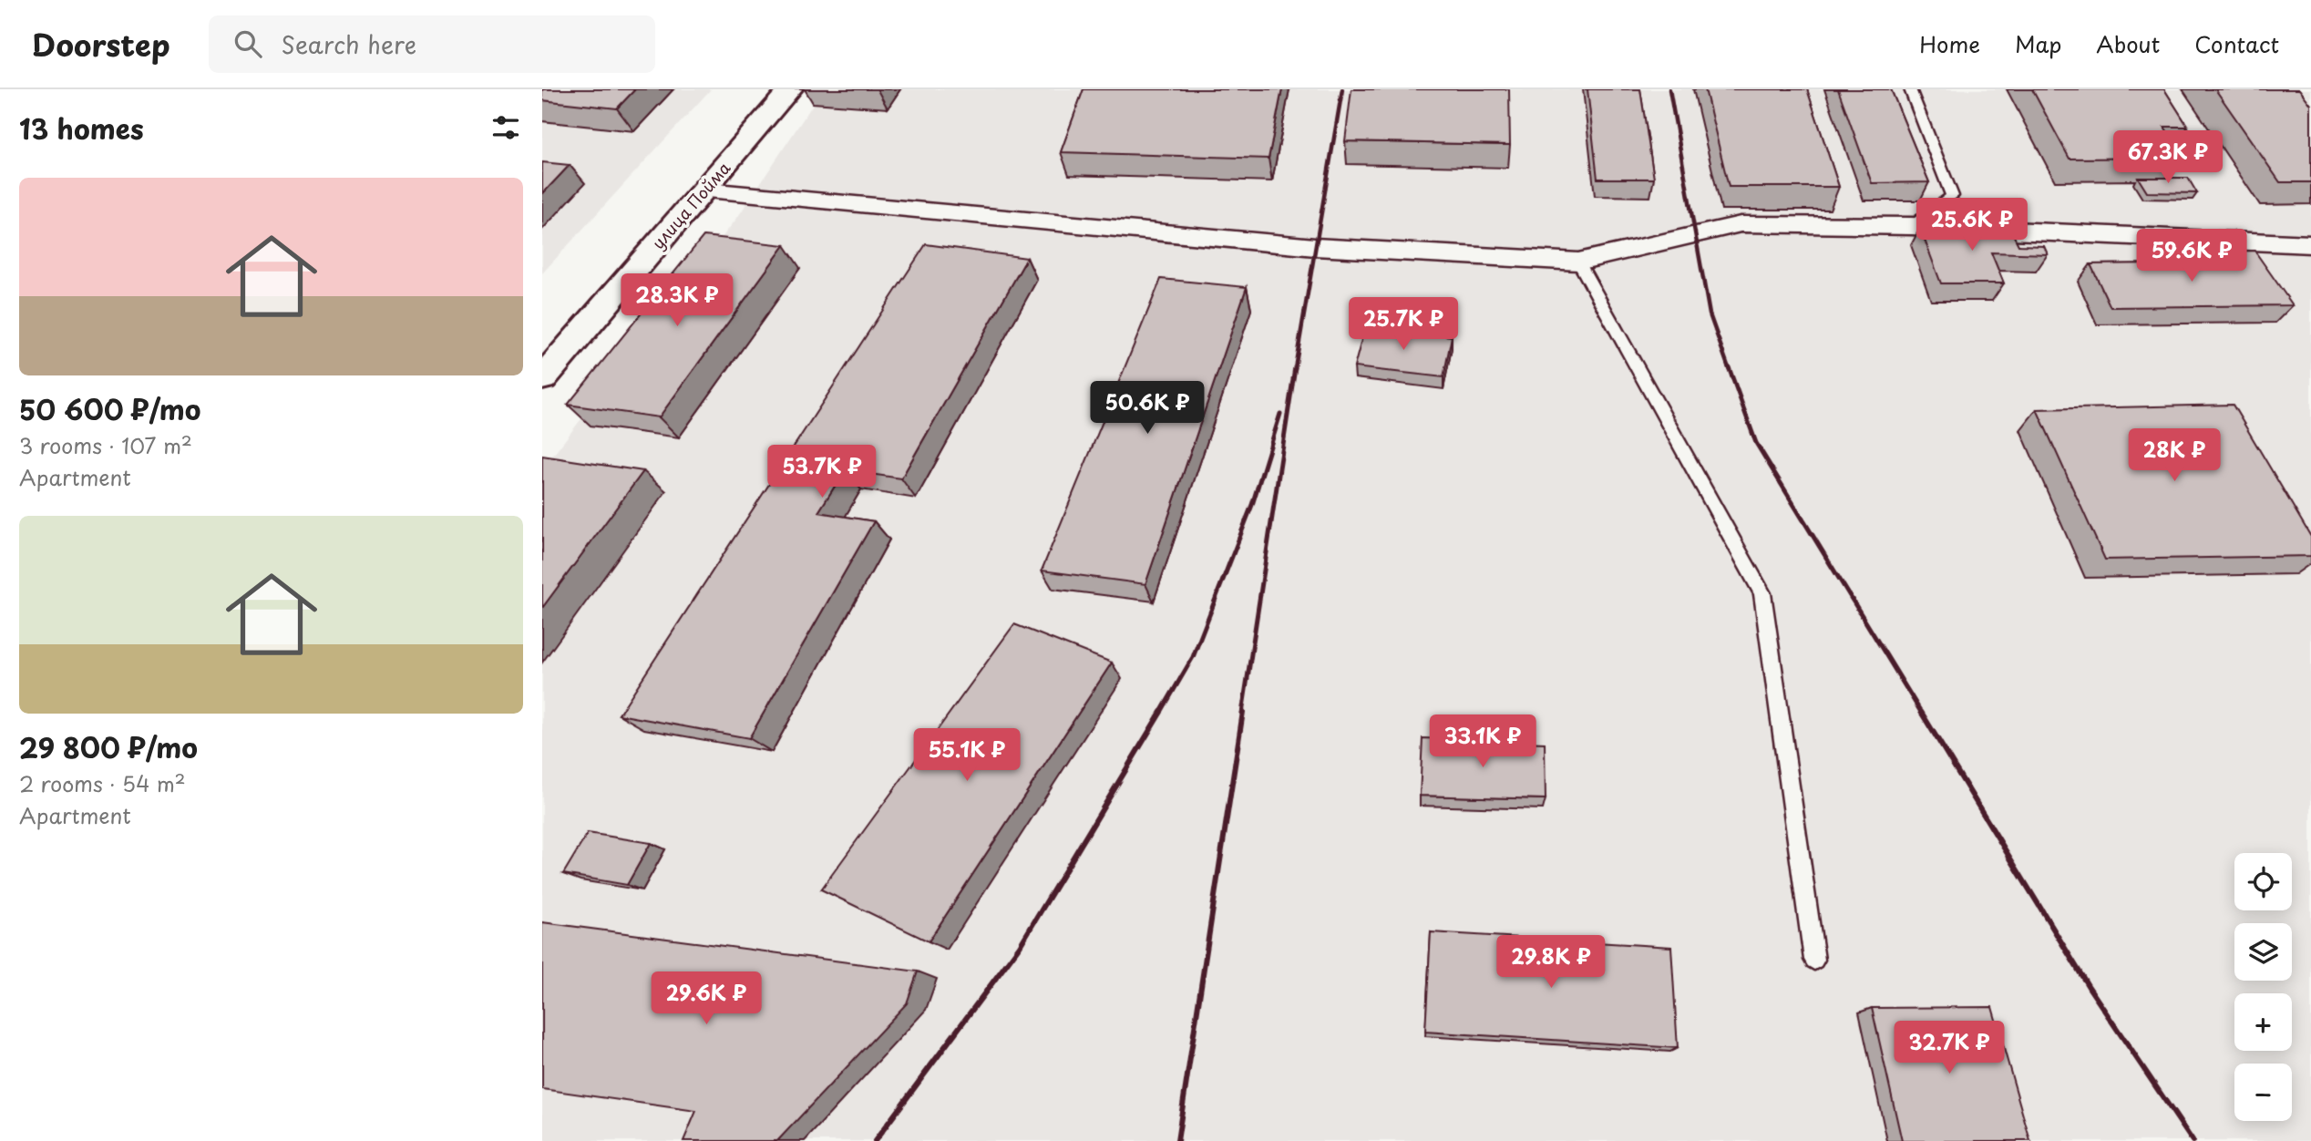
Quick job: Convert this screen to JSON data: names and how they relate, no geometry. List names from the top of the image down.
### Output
{
  "streets": {
    "main road": ["улица Пойма"]
  },
  "page": {
    "header": "Doorstep",
    "search": "Search here",
    "nav": [
      "Home",
      "Map",
      "About",
      "Contact"
    ],
    "heading": "13 homes",
    "price": [
      "67.3K ₽",
      "25.6K ₽",
      "59.6K ₽",
      "28.3K ₽",
      "25.7K ₽",
      "50.6K ₽",
      "28K ₽",
      "53.7K ₽",
      "33.1K ₽",
      "55.1K ₽",
      "29.8K ₽",
      "29.6K ₽",
      "32.7K ₽"
    ],
    "list": [
      {
        "name": "50 600 ₽/mo",
        "note": "3 rooms · 107 m² · Apartment"
      },
      {
        "name": "29 800 ₽/mo",
        "note": "2 rooms · 54 m² · Apartment"
      }
    ],
    "map_buttons": ["+", "−"]
  }
}
